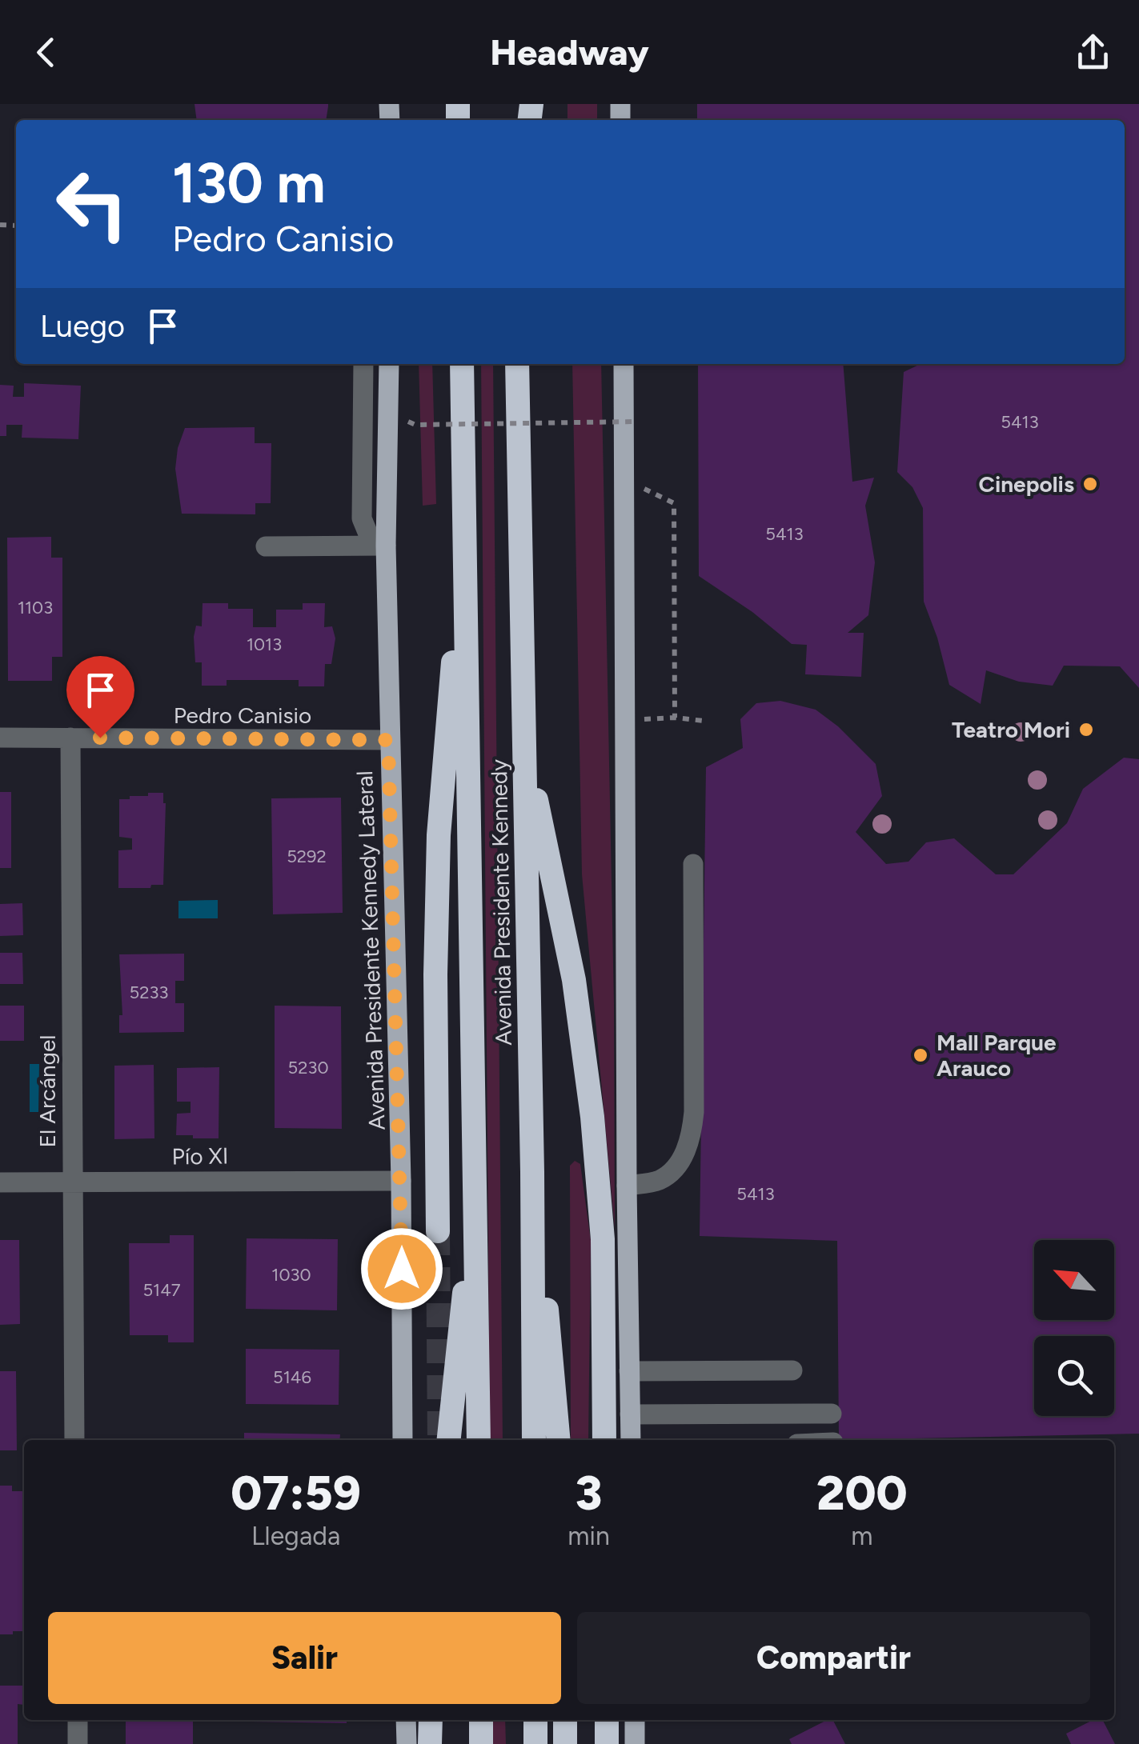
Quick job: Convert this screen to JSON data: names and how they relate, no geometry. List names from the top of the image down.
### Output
{
  "streets": {
    "highway": ["Avenida Presidente Kennedy"],
    "main road": ["Avenida Presidente Kennedy Lateral"],
    "street": ["Pedro Canisio", "El Arcángel", "Pío XI"]
  },
  "crossings": [
    ["Pedro Canisio", "Avenida Presidente Kennedy Lateral"],
    ["Pedro Canisio", "El Arcángel"],
    ["Avenida Presidente Kennedy Lateral", "Pío XI"],
    ["El Arcángel", "Pío XI"]
  ],
  "places": ["Cinepolis", "Teatro Mori", "Mall Parque Arauco"],
  "house_numbers": [
    "5413",
    "5413",
    "1103",
    "1013",
    "5292",
    "5233",
    "5230",
    "5413",
    "1030",
    "5147",
    "5146"
  ],
  "north": "top left",
  "page": {
    "header": "Headway",
    "turn": ["130 m", "Pedro Canisio"],
    "then": "Luego",
    "eta": [
      "07:59",
      "Llegada",
      "3",
      "min",
      "200",
      "m"
    ],
    "buttons": ["Salir", "Compartir"]
  }
}
